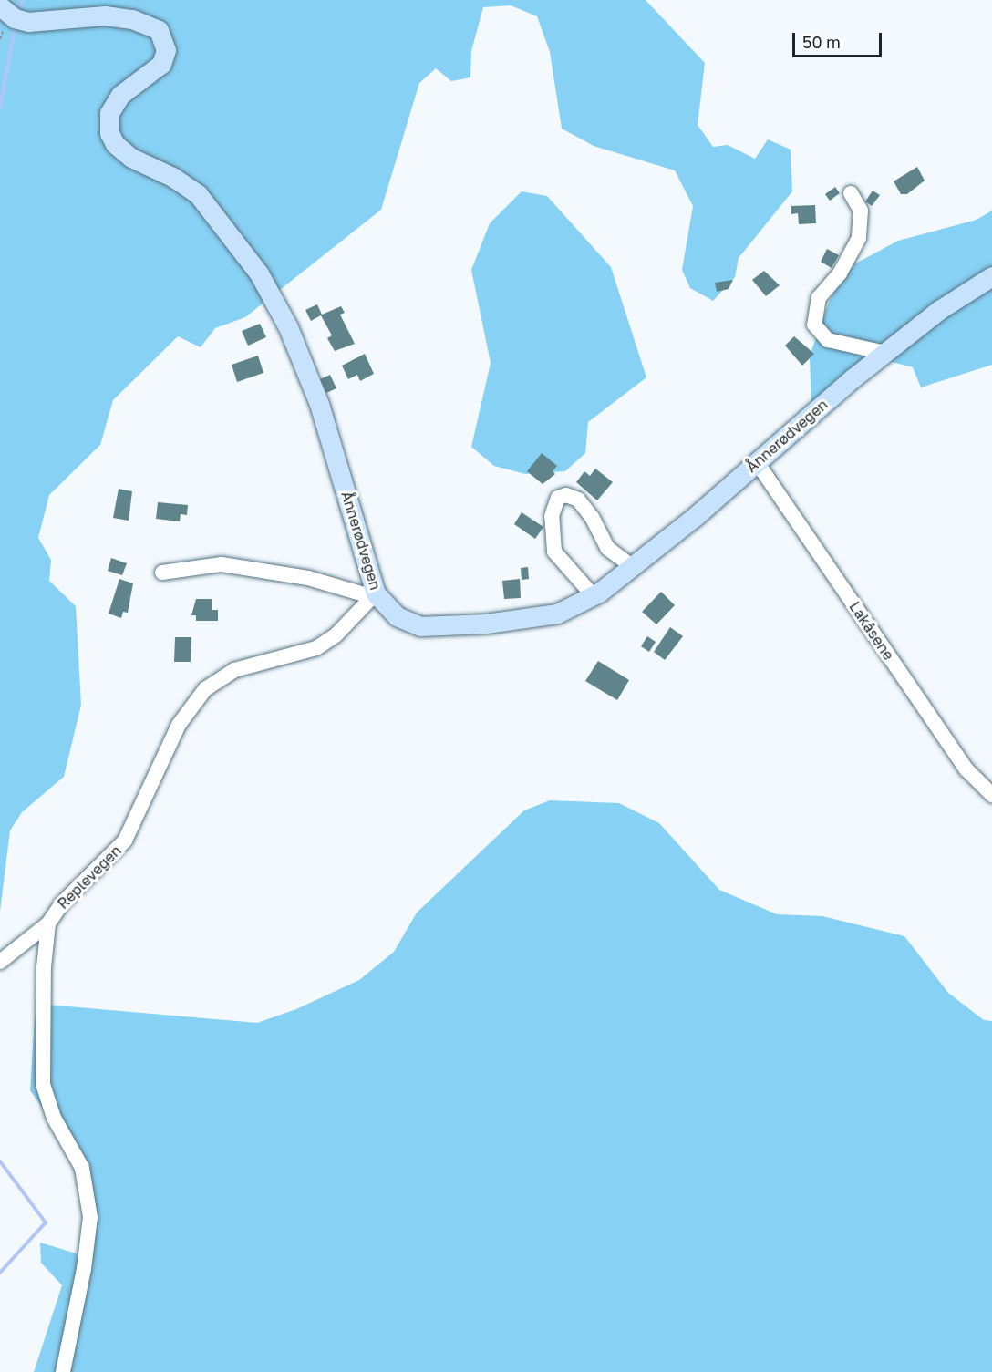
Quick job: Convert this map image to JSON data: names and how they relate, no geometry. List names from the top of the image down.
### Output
{
  "streets": {
    "main road": ["Ånnerødvegen"],
    "street": ["Lakåsene", "Replevegen"]
  },
  "crossings": [
    ["Ånnerødvegen", "Lakåsene"],
    ["Ånnerødvegen", "Replevegen"]
  ],
  "scale_bar": "50 m"
}
